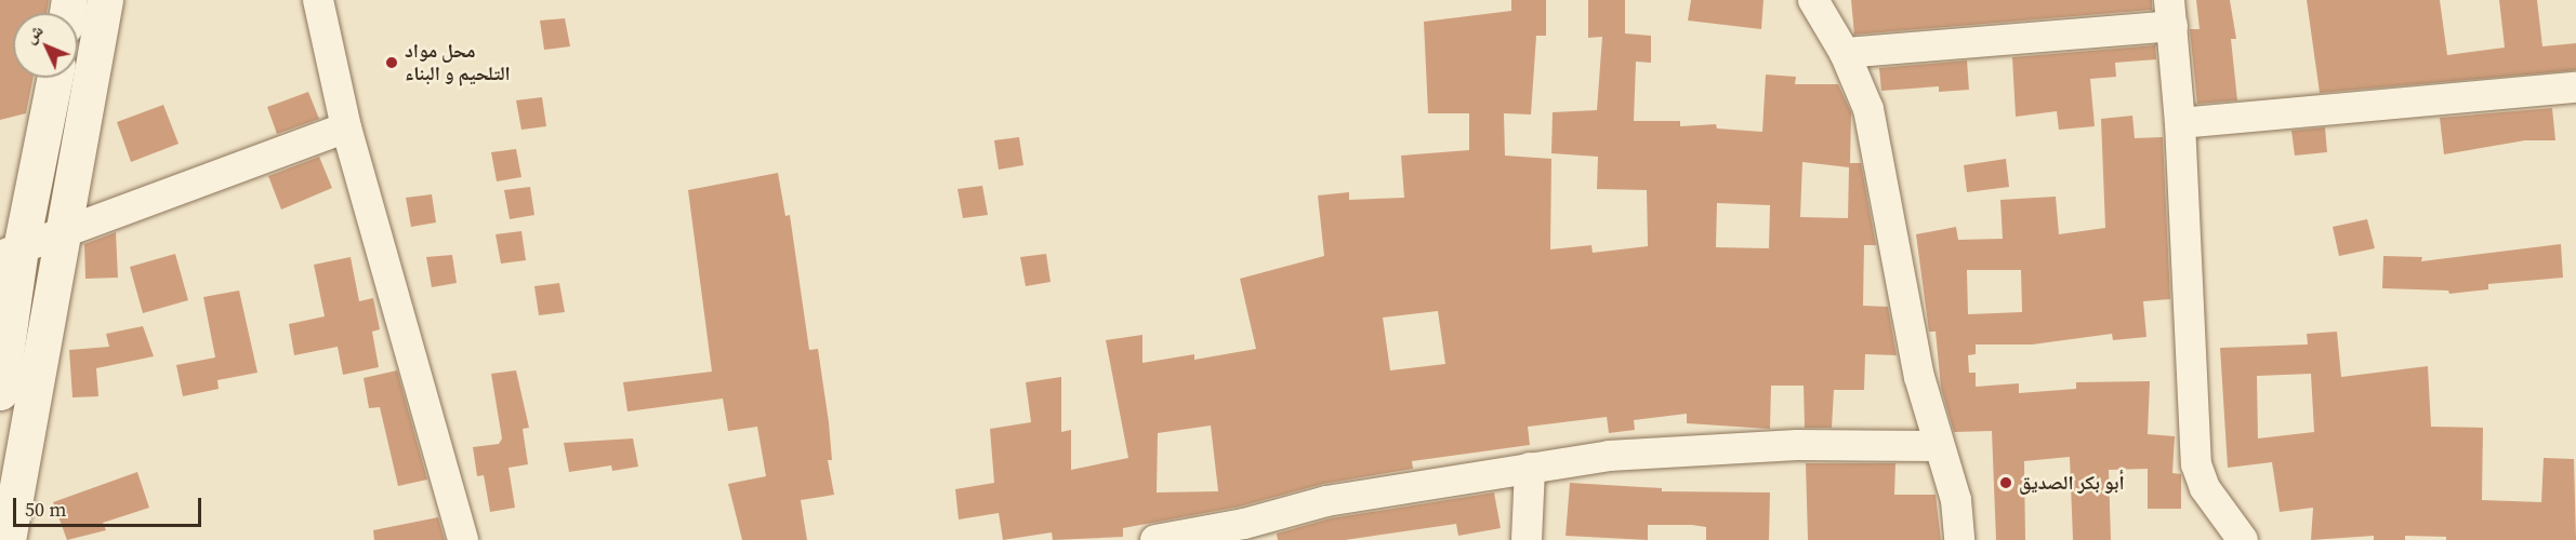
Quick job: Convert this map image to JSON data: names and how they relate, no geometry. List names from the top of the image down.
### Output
{
  "places": ["محل مواد التلحيم و البناء", "أبو بكر الصديق"],
  "scale_bar": "50 m",
  "north": "top left"
}
